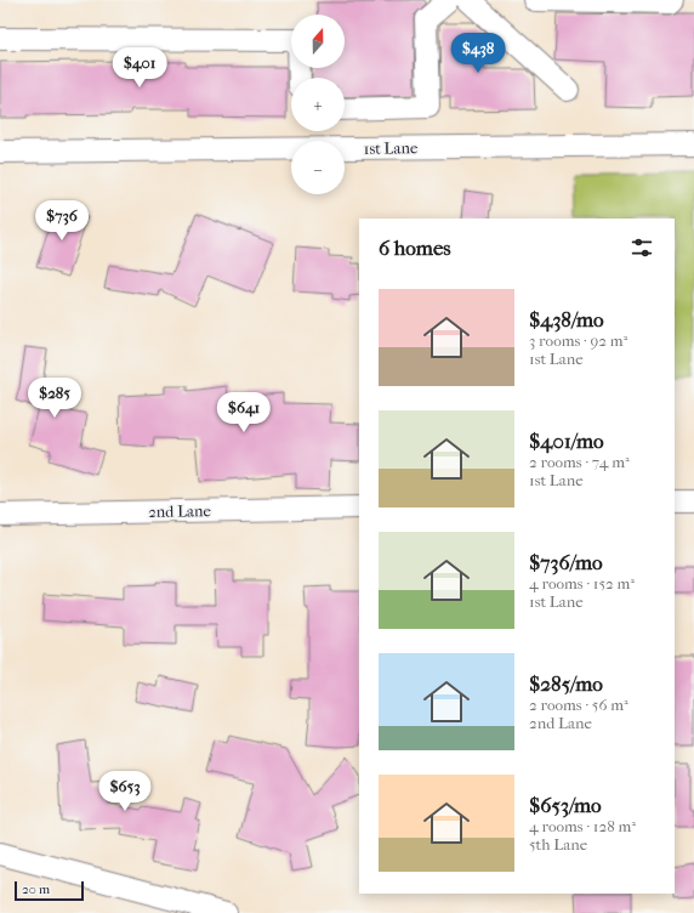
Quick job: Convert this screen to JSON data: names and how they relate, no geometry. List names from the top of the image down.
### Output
{
  "streets": {
    "street": ["1st Lane", "2nd Lane"]
  },
  "scale_bar": "20 m",
  "north": "top",
  "page": {
    "map_buttons": ["+", "−"],
    "price": [
      "$438",
      "$401",
      "$736",
      "$285",
      "$641",
      "$653"
    ],
    "heading": "6 homes",
    "list": [
      {
        "name": "$438/mo",
        "note": "3 rooms · 92 m² · 1st Lane"
      },
      {
        "name": "$401/mo",
        "note": "2 rooms · 74 m² · 1st Lane"
      },
      {
        "name": "$736/mo",
        "note": "4 rooms · 152 m² · 1st Lane"
      },
      {
        "name": "$285/mo",
        "note": "2 rooms · 56 m² · 2nd Lane"
      },
      {
        "name": "$653/mo",
        "note": "4 rooms · 128 m² · 5th Lane"
      }
    ],
    "scale": "20 m"
  }
}
